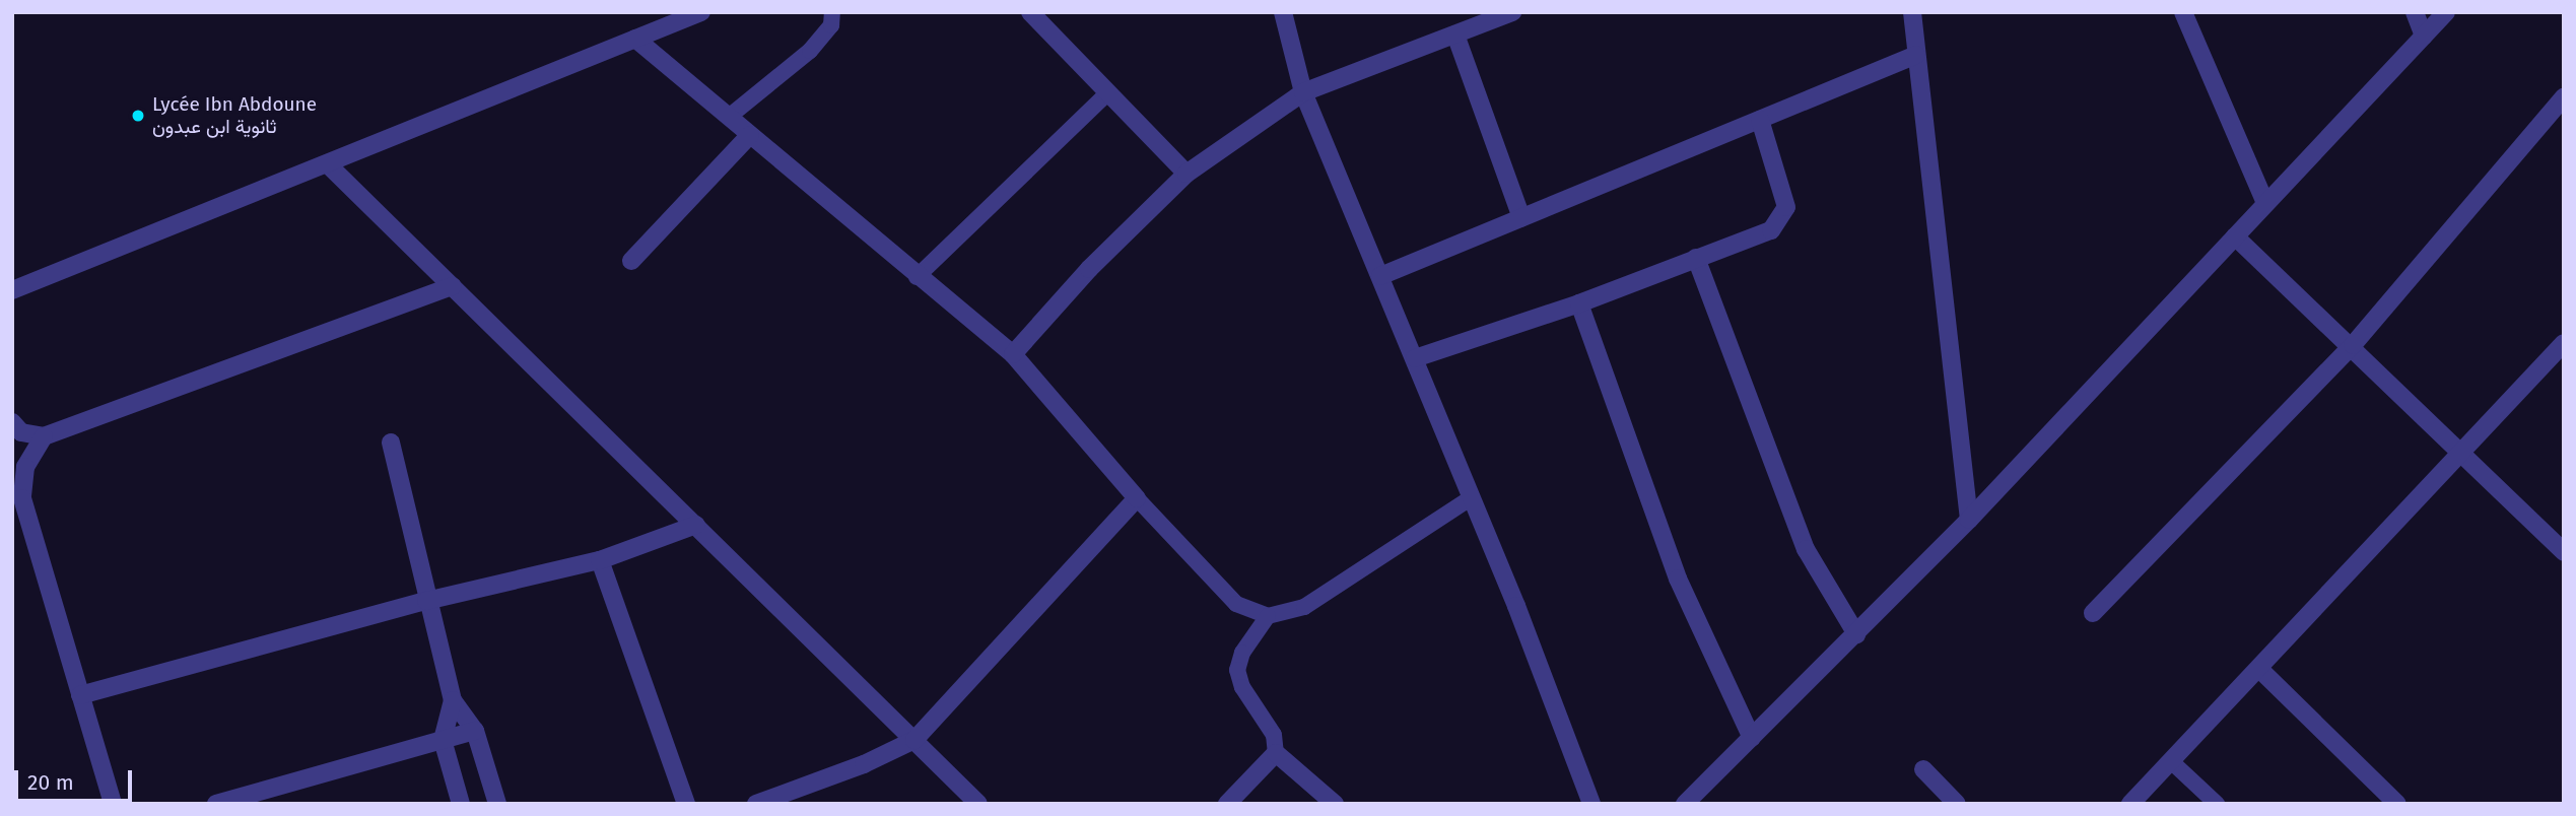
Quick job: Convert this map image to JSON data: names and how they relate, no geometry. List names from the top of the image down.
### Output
{
  "places": ["Lycée Ibn Abdoune ثانوية ابن عبدون"],
  "scale_bar": "20 m"
}
